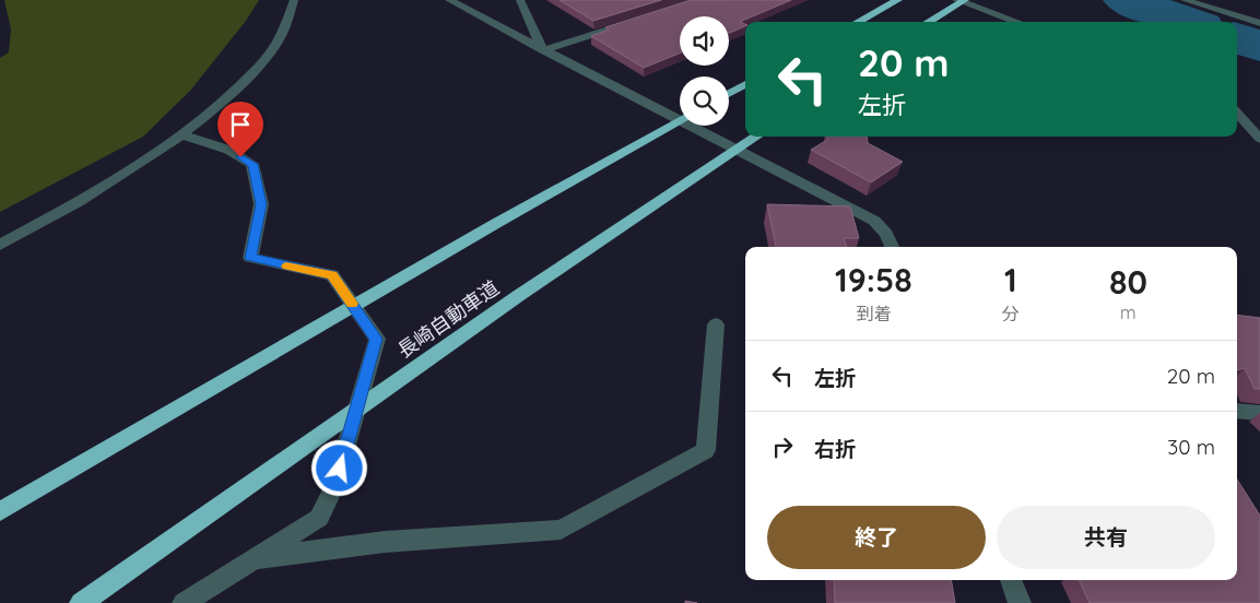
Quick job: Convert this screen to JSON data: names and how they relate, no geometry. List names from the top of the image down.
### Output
{
  "streets": {
    "highway": ["長崎自動車道"]
  },
  "page": {
    "turn": ["20 m", "左折"],
    "eta": [
      "19:58",
      "到着",
      "1",
      "分",
      "80",
      "m"
    ],
    "list": [
      {
        "name": "左折",
        "value": "20 m"
      },
      {
        "name": "右折",
        "value": "30 m"
      }
    ],
    "buttons": ["終了", "共有"]
  }
}
